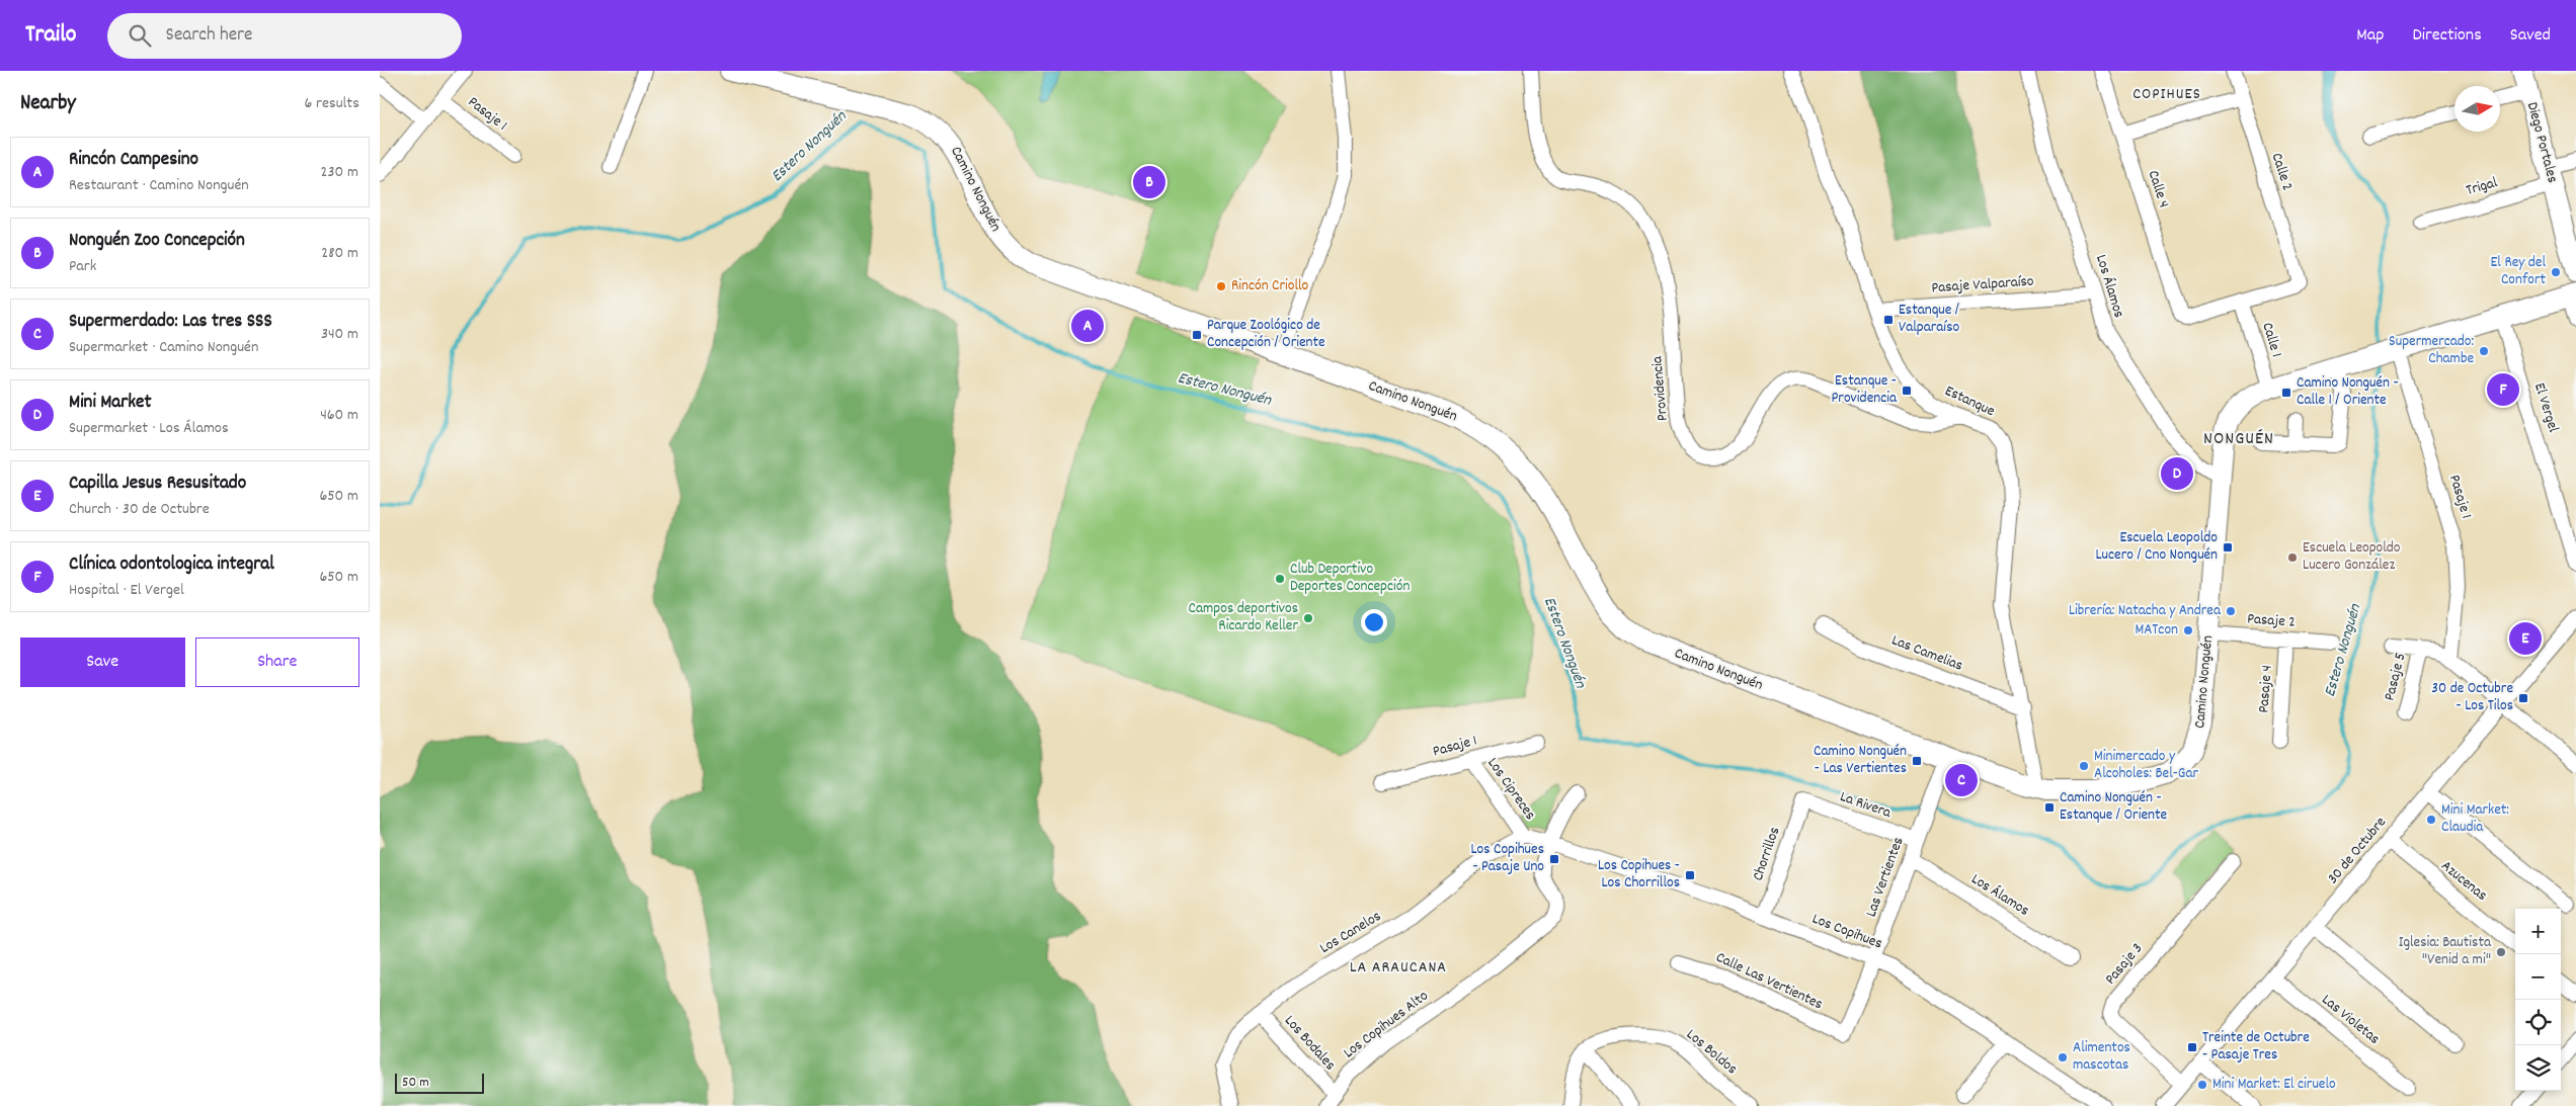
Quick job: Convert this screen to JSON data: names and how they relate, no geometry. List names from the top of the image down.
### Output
{
  "streets": {
    "main road": ["Diego Portales", "Camino Nonguén"],
    "street": [
      "Pasaje 1",
      "Calle 2",
      "Trigal",
      "Calle 4",
      "Pasaje Valparaíso",
      "Los Álamos",
      "Calle 1",
      "Providencia",
      "Estanque",
      "El Vergel",
      "Pasaje 2",
      "Las Camelias",
      "Pasaje 5",
      "Pasaje 4",
      "Los Cipreces",
      "La Rivera",
      "30 de Octubre",
      "Chorrillos",
      "Las Vertientes",
      "Azucenas",
      "Los Copihues",
      "Los Canelos",
      "Pasaje 3",
      "Calle Las Vertientes",
      "Las Violetas",
      "Los Copihues Alto",
      "Los Bodales",
      "Los Boldos"
    ]
  },
  "crossings": [
    ["Pasaje 1", "Camino Nonguén"],
    ["Pasaje 1", "Los Cipreces"],
    ["Diego Portales", "Trigal"],
    ["Calle 2", "Calle 4"],
    ["Calle 2", "Calle 1"],
    ["Camino Nonguén", "Los Álamos"],
    ["Camino Nonguén", "Calle 1"],
    ["Camino Nonguén", "Estanque"],
    ["Camino Nonguén", "El Vergel"],
    ["Camino Nonguén", "Pasaje 2"],
    ["Camino Nonguén", "Las Vertientes"],
    ["Calle 4", "Calle 1"],
    ["Pasaje Valparaíso", "Los Álamos"],
    ["Pasaje Valparaíso", "Estanque"],
    ["Los Álamos", "Las Vertientes"],
    ["Providencia", "Estanque"],
    ["Estanque", "Las Camelias"],
    ["Pasaje 2", "Pasaje 4"],
    ["Los Cipreces", "Los Canelos"],
    ["La Rivera", "Chorrillos"],
    ["La Rivera", "Las Vertientes"],
    ["30 de Octubre", "Azucenas"],
    ["30 de Octubre", "Pasaje 3"],
    ["30 de Octubre", "Las Violetas"],
    ["Chorrillos", "Los Copihues"],
    ["Las Vertientes", "Los Copihues"],
    ["Las Vertientes", "Calle Las Vertientes"],
    ["Los Copihues", "Los Copihues Alto"],
    ["Los Canelos", "Los Bodales"],
    ["Los Copihues Alto", "Los Bodales"]
  ],
  "districts": ["COPIHUES", "NONGUÉN", "LA ARAUCANA"],
  "water": ["Estero Nonguén"],
  "places": {
    "other": [
      "El Rey del Confort",
      "Rincón Criollo",
      "Supermercado: Chambe",
      "Escuela Leopoldo Lucero González",
      "Club Deportivo Deportes Concepción",
      "Librería: Natacha y Andrea",
      "Campos deportivos Ricardo Keller",
      "MATcon",
      "Minimercado y Alcoholes: Bel-Gar",
      "Mini Market: Claudia",
      "Iglesia: Bautista \"Venid a mi\"",
      "Alimentos mascotas",
      "Mini Market: El ciruelo"
    ],
    "transit": [
      "Estanque / Valparaíso",
      "Parque Zoológico de Concepción / Oriente",
      "Estanque - Providencia",
      "Camino Nonguén - Calle 1 / Oriente",
      "Escuela Leopoldo Lucero / Cno Nonguén",
      "30 de Octubre - Los Tilos",
      "Camino Nonguén - Las Vertientes",
      "Camino Nonguén - Estanque / Oriente",
      "Los Copihues - Pasaje Uno",
      "Los Copihues - Los Chorrillos",
      "Treinte de Octubre - Pasaje Tres"
    ]
  },
  "scale_bar": "50 m",
  "north": "right",
  "page": {
    "header": "Trailo",
    "search": "Search here",
    "nav": ["Map", "Directions", "Saved"],
    "heading": ["Nearby", "6 results"],
    "list": [
      {
        "mark": "A",
        "name": "Rincón Campesino",
        "note": "Restaurant · Camino Nonguén",
        "value": "230 m"
      },
      {
        "mark": "B",
        "name": "Nonguén Zoo Concepción",
        "note": "Park",
        "value": "280 m"
      },
      {
        "mark": "C",
        "name": "Supermerdado: Las tres SSS",
        "note": "Supermarket · Camino Nonguén",
        "value": "340 m"
      },
      {
        "mark": "D",
        "name": "Mini Market",
        "note": "Supermarket · Los Álamos",
        "value": "460 m"
      },
      {
        "mark": "E",
        "name": "Capilla Jesus Resusitado",
        "note": "Church · 30 de Octubre",
        "value": "650 m"
      },
      {
        "mark": "F",
        "name": "Clínica odontologica integral",
        "note": "Hospital · El Vergel",
        "value": "650 m"
      }
    ],
    "pins": [
      "B",
      "A",
      "F",
      "D",
      "E",
      "C"
    ],
    "buttons": ["Save", "Share"],
    "map_buttons": ["+", "−"],
    "scale": "50 m"
  }
}
